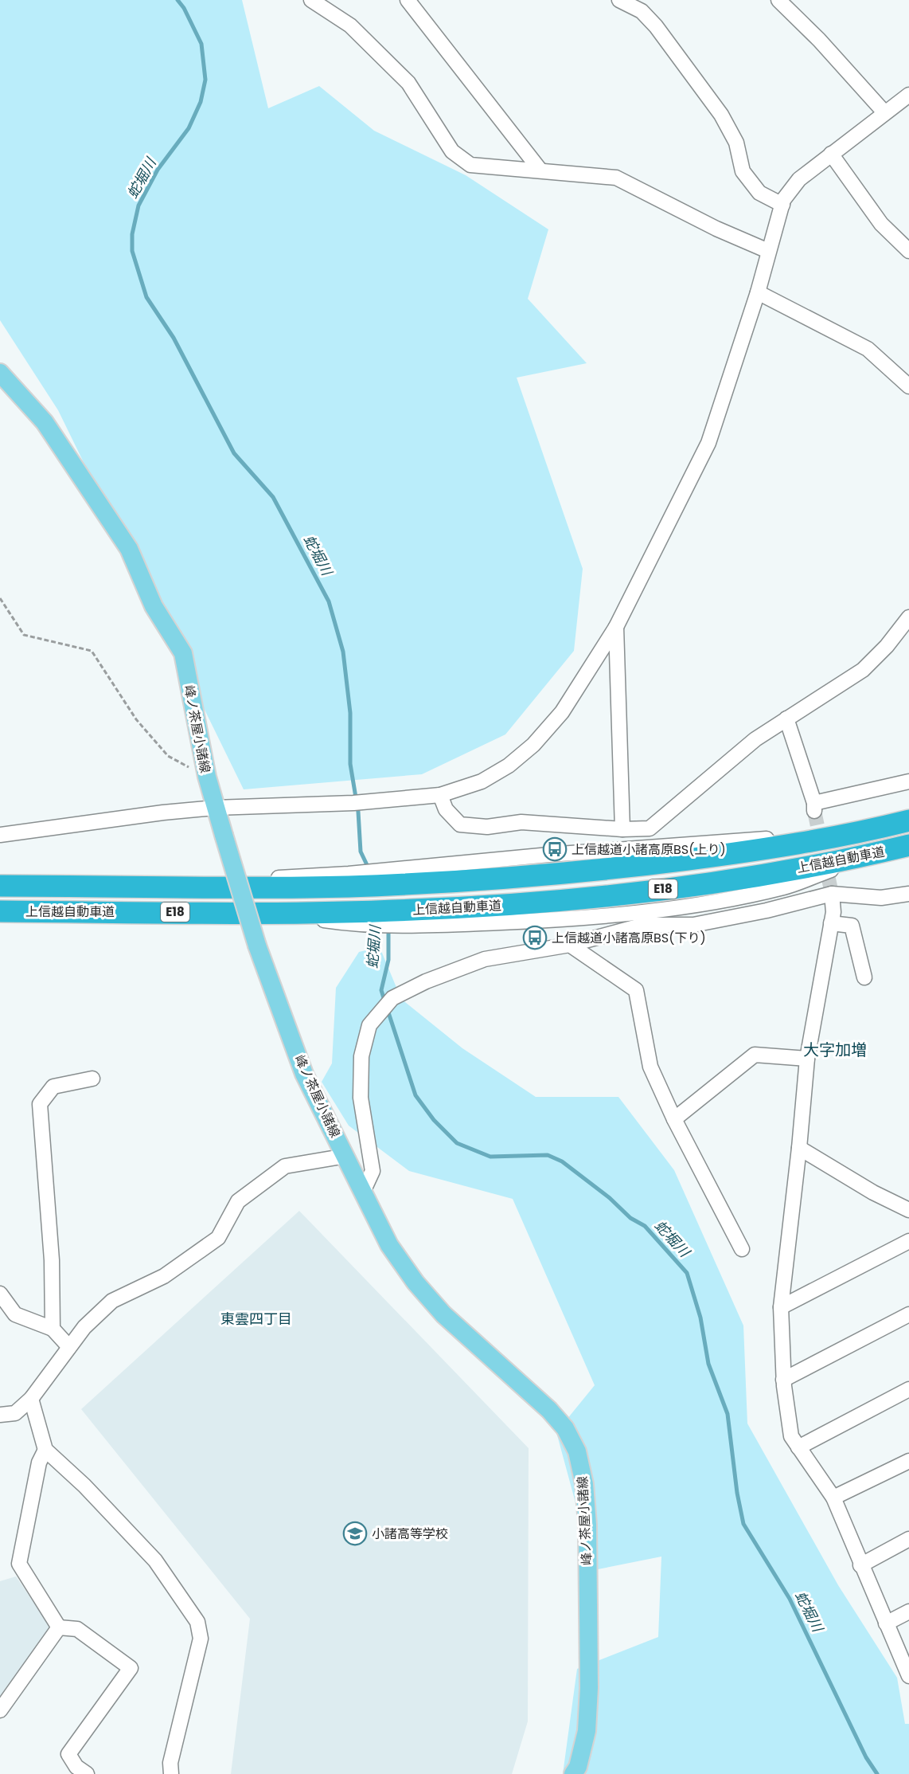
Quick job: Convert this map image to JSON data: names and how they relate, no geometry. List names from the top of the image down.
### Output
{
  "streets": {
    "highway": ["上信越自動車道", "E18"],
    "main road": ["峰ノ茶屋小諸線"]
  },
  "districts": ["大字加増", "東雲四丁目"],
  "water": ["蛇堀川"],
  "places": {
    "bus stop": ["上信越道小諸高原BS(上り)", "上信越道小諸高原BS(下り)"],
    "school or university": ["小諸高等学校"]
  }
}
